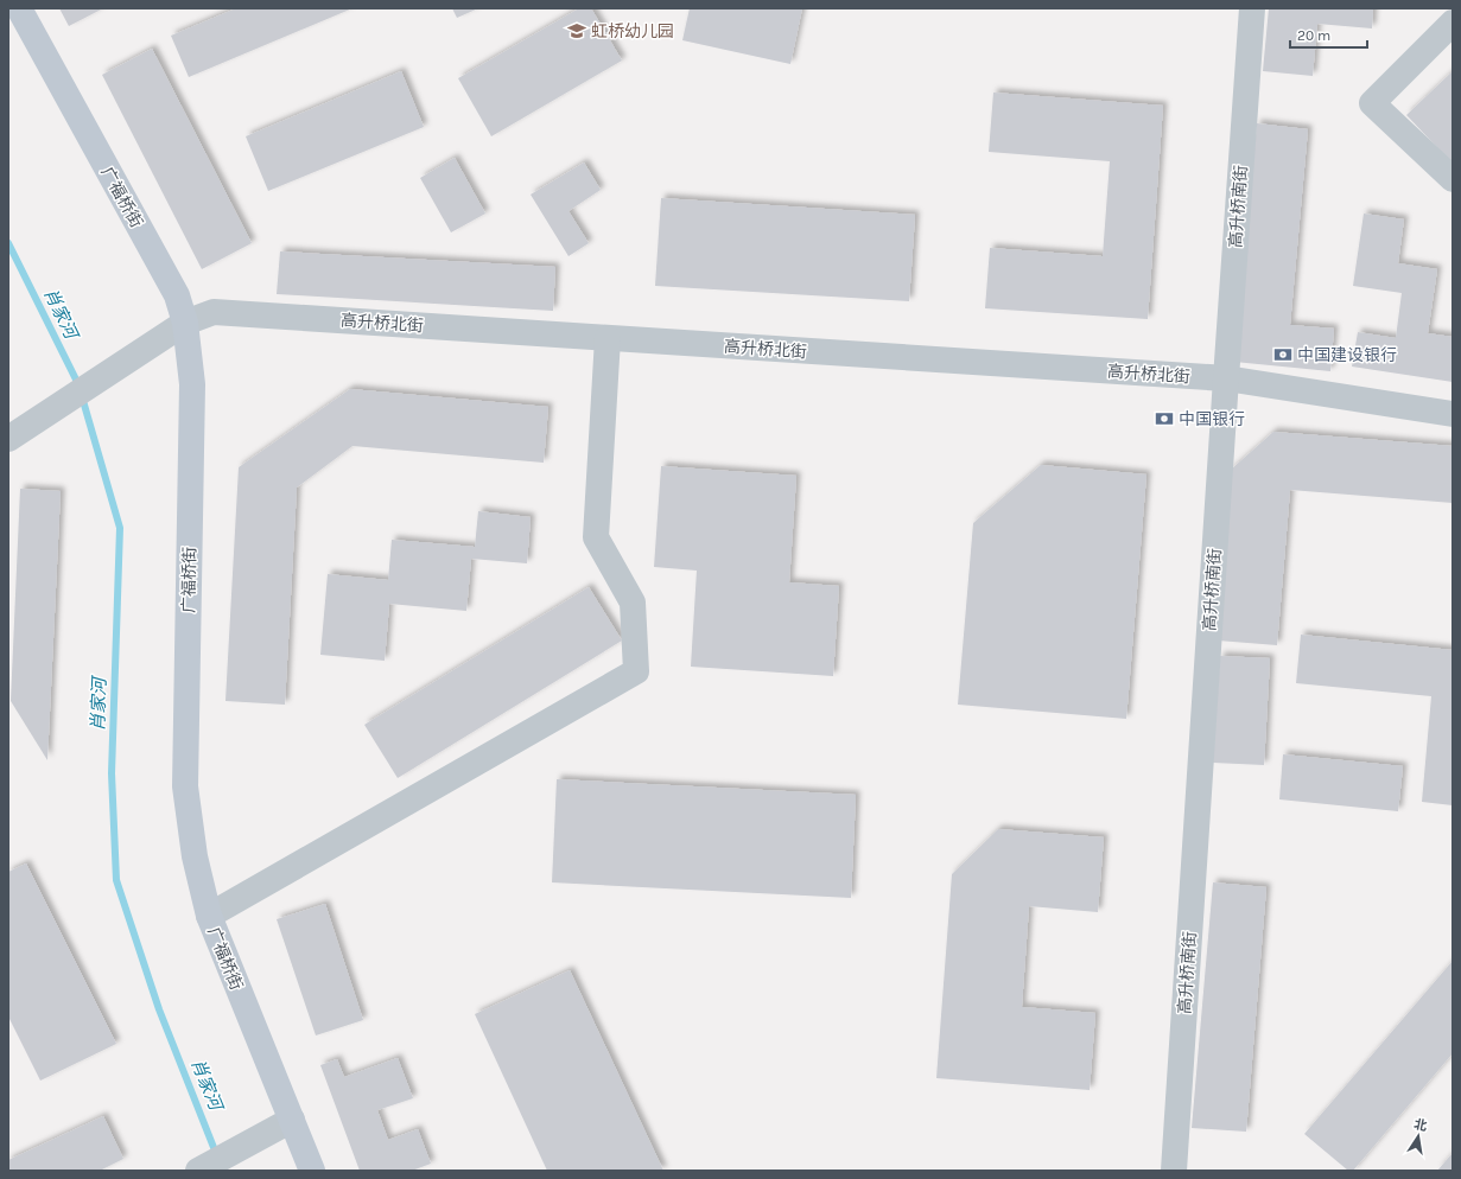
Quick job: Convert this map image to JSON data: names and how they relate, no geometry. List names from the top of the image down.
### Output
{
  "streets": {
    "main road": ["广福桥街"],
    "street": ["高升桥南街", "高升桥北街"]
  },
  "crossings": [
    ["广福桥街", "高升桥北街"],
    ["高升桥南街", "高升桥北街"]
  ],
  "water": ["肖家河"],
  "places": {
    "school or university": ["虹桥幼儿园"],
    "bank": ["中国建设银行", "中国银行"]
  },
  "scale_bar": "20 m",
  "north": "top"
}
